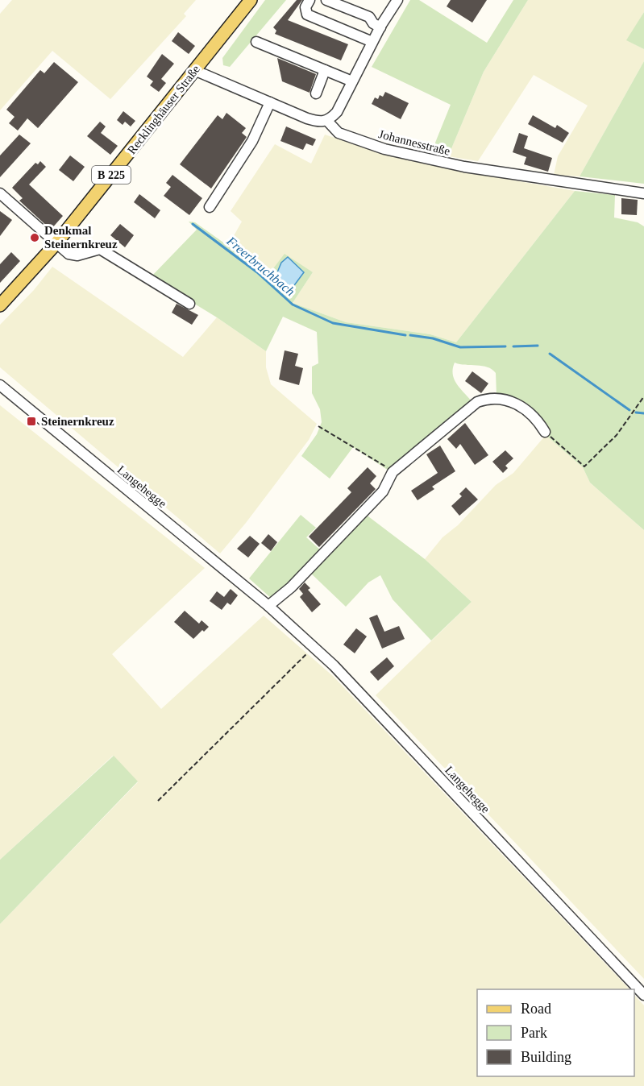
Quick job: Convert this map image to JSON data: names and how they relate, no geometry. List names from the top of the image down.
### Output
{
  "streets": {
    "main road": ["Recklinghäuser Straße", "B 225"],
    "street": ["Johannesstraße", "Langehegge"]
  },
  "crossings": [
    ["Recklinghäuser Straße", "Johannesstraße"]
  ],
  "water": ["Freerbruchbach"],
  "places": {
    "other": ["Denkmal Steinernkreuz"],
    "transit": ["Steinernkreuz"]
  },
  "legend": ["Road", "Park", "Building"]
}
